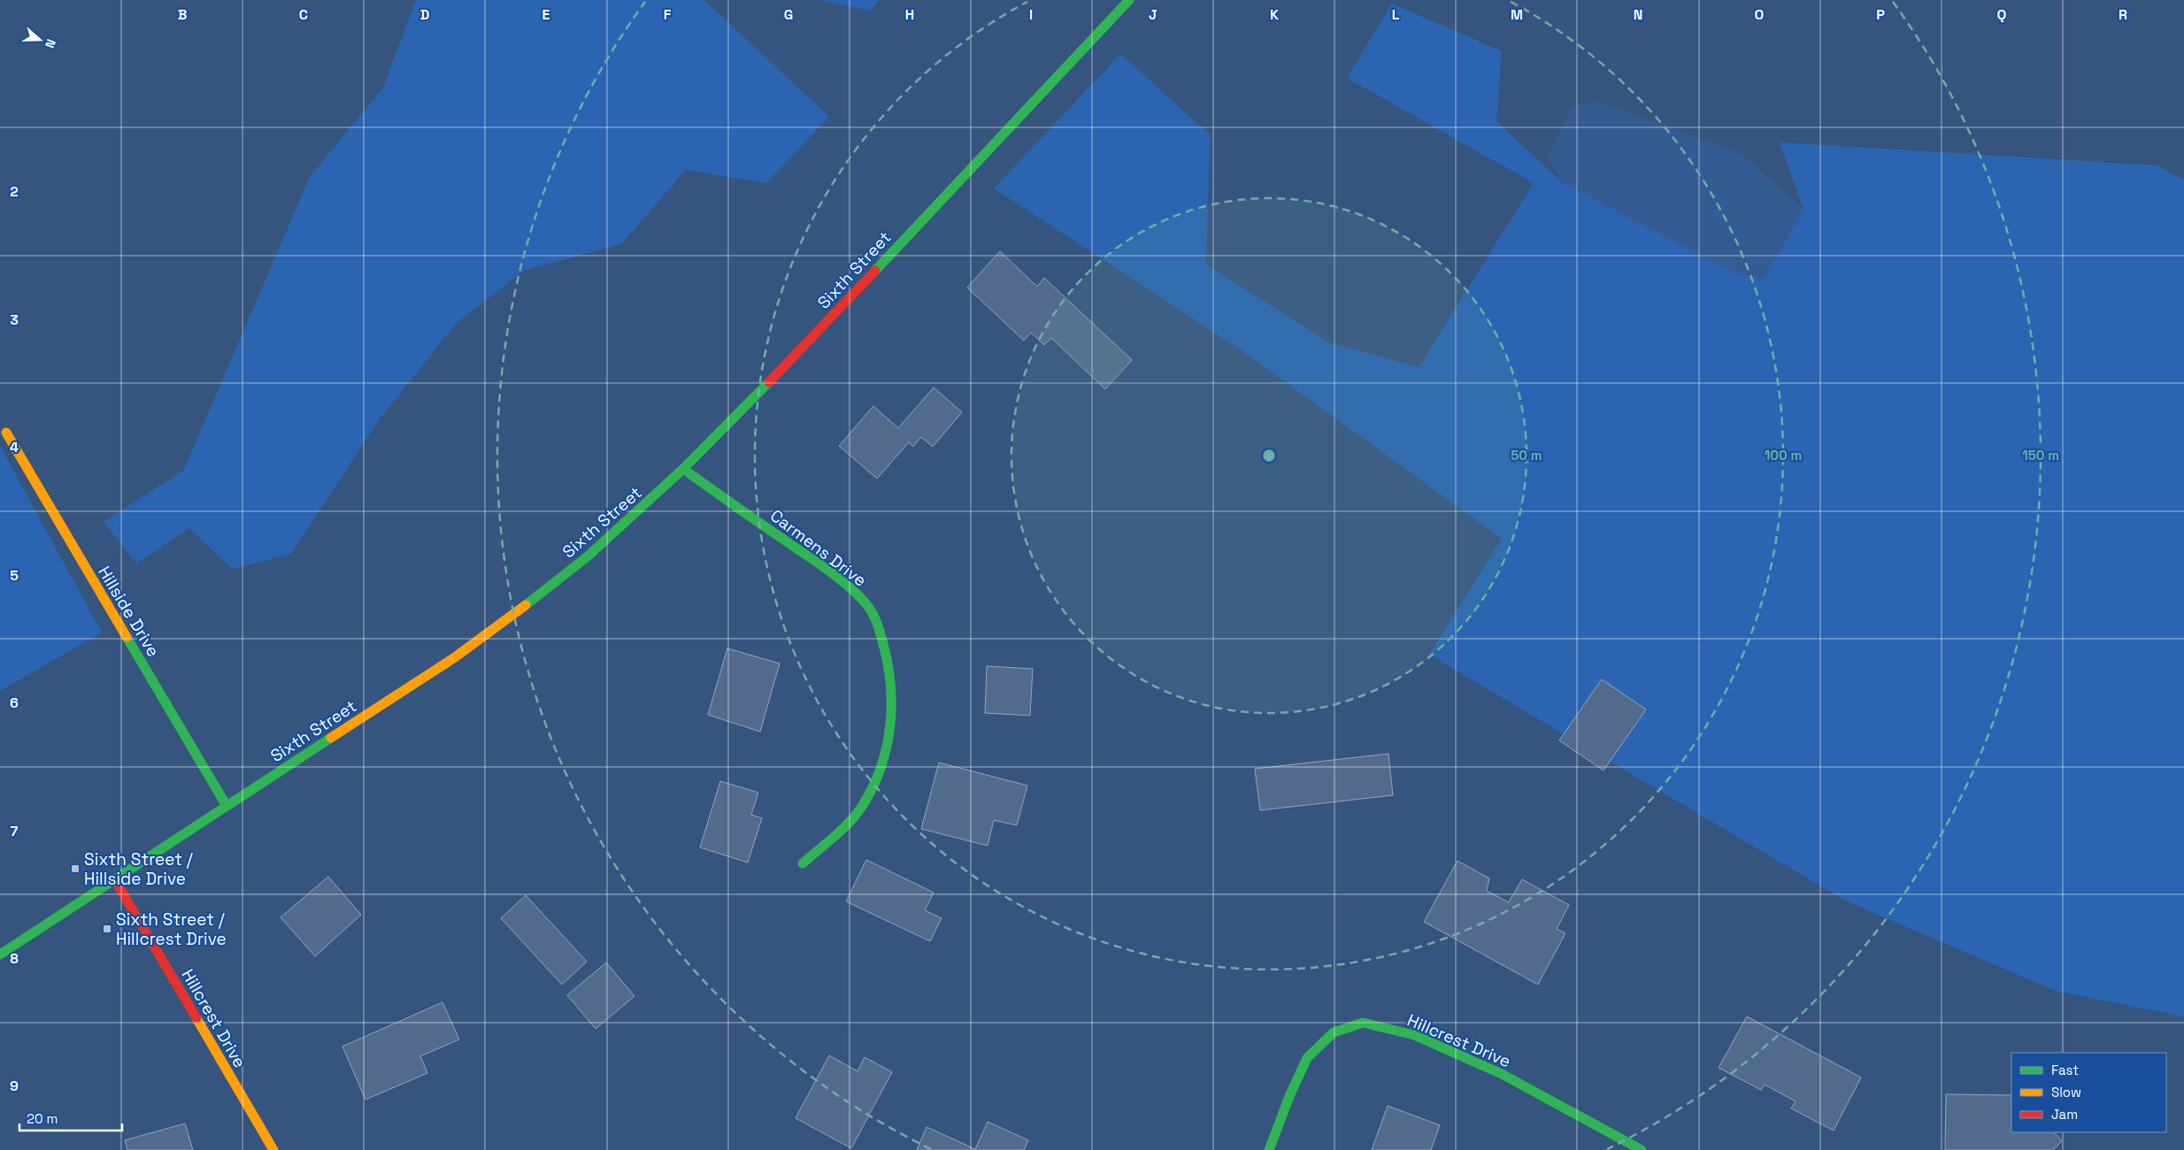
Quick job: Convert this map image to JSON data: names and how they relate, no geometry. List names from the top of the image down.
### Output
{
  "streets": {
    "street": [
      "Sixth Street",
      "Carmens Drive",
      "Hillside Drive",
      "Hillcrest Drive"
    ]
  },
  "crossings": [
    ["Sixth Street", "Carmens Drive"],
    ["Sixth Street", "Hillside Drive"],
    ["Sixth Street", "Hillcrest Drive"]
  ],
  "places": {
    "transit": ["Sixth Street / Hillside Drive", "Sixth Street / Hillcrest Drive"]
  },
  "legend": ["Fast", "Slow", "Jam"],
  "scale_bar": "20 m",
  "north": "right",
  "grid": {
    "columns": [
      "B",
      "C",
      "D",
      "E",
      "F",
      "G",
      "H",
      "I",
      "J",
      "K",
      "L",
      "M",
      "N",
      "O",
      "P",
      "Q",
      "R"
    ],
    "rows": [
      "2",
      "3",
      "4",
      "5",
      "6",
      "7",
      "8",
      "9"
    ]
  },
  "rings": ["50 m", "100 m", "150 m"]
}
